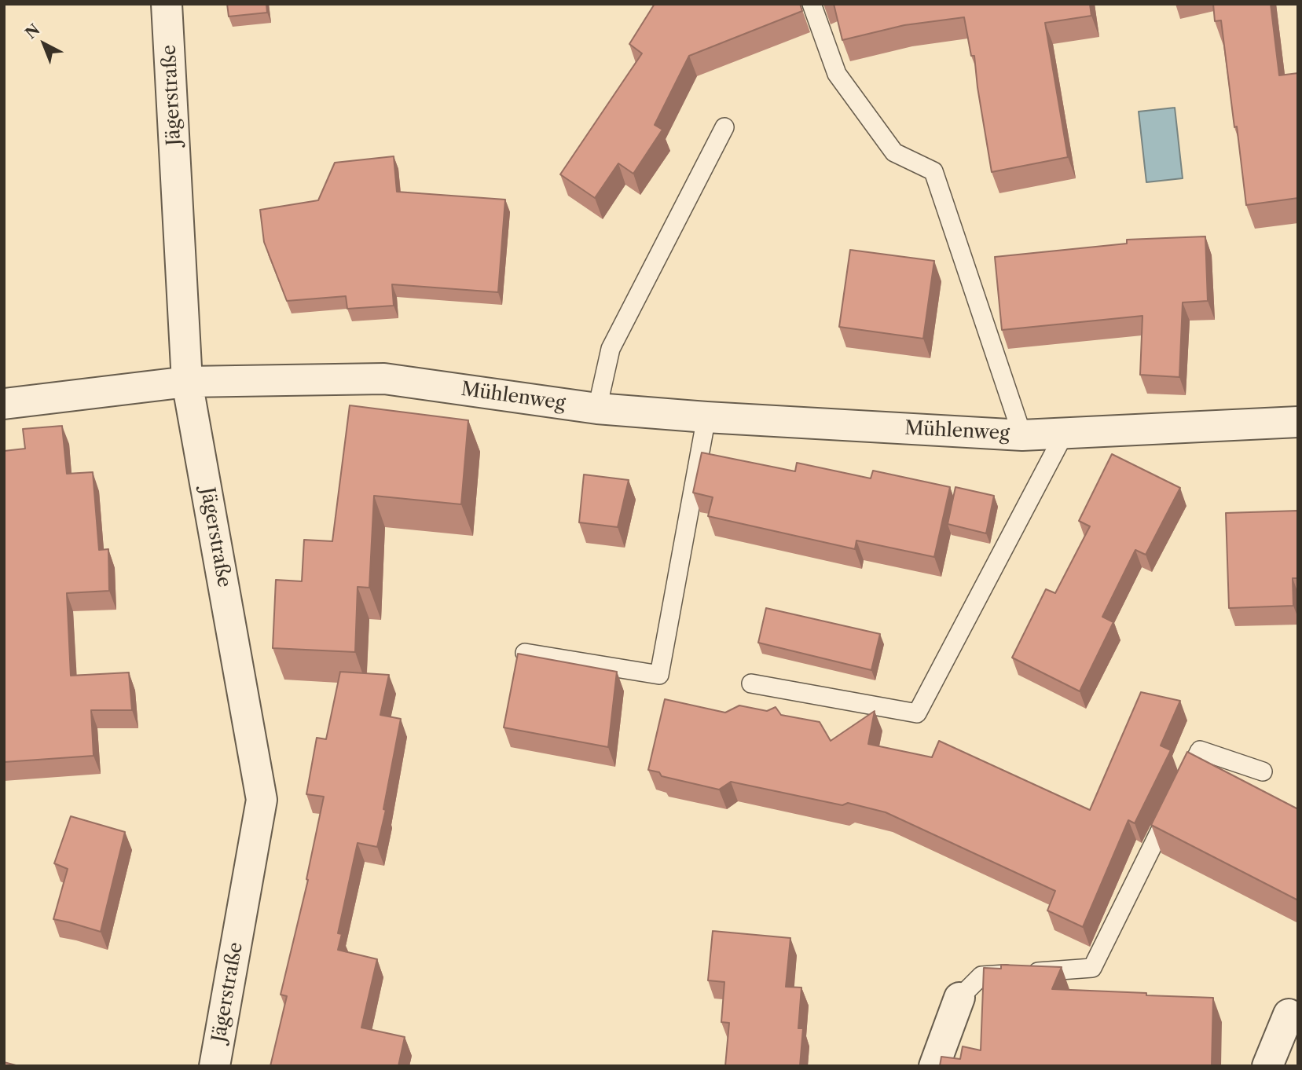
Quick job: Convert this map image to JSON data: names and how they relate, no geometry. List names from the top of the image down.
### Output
{
  "streets": {
    "street": ["Jägerstraße", "Mühlenweg"]
  },
  "crossings": [
    ["Jägerstraße", "Mühlenweg"]
  ],
  "north": "top left"
}
